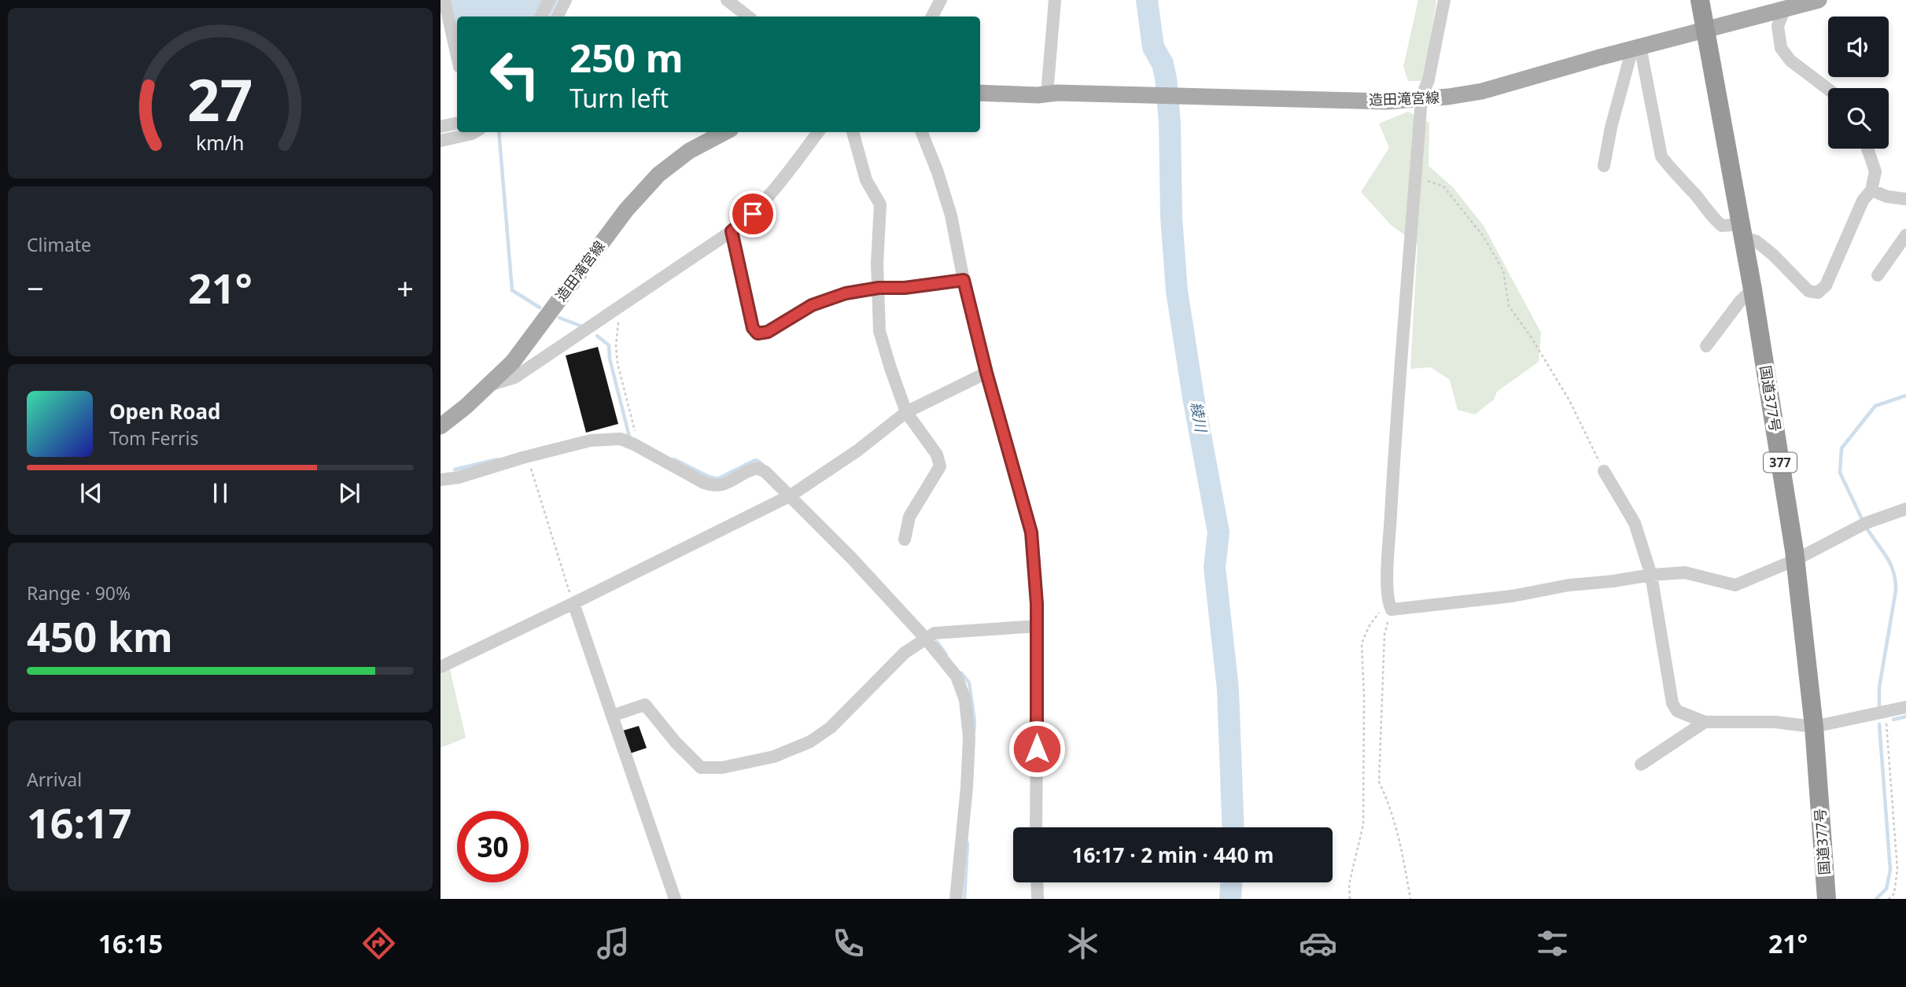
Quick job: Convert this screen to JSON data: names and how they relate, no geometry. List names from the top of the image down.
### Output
{
  "streets": {
    "highway": ["国道377号", "377"],
    "main road": ["造田滝宮線"]
  },
  "crossings": [
    ["造田滝宮線", "国道377号"]
  ],
  "water": ["綾川"],
  "page": {
    "turn": ["250 m", "Turn left"],
    "tile": [
      "Climate",
      ["Range · 90%", "450 km"],
      ["Arrival", "16:17"]
    ],
    "heat": ["−", "21°", "+"],
    "song": ["Open Road", "Tom Ferris"],
    "limit": "30",
    "trip": "16:17 · 2 min · 440 m",
    "tabs": ["16:15", "21°"],
    "gauge": ["27", "km/h"]
  }
}
